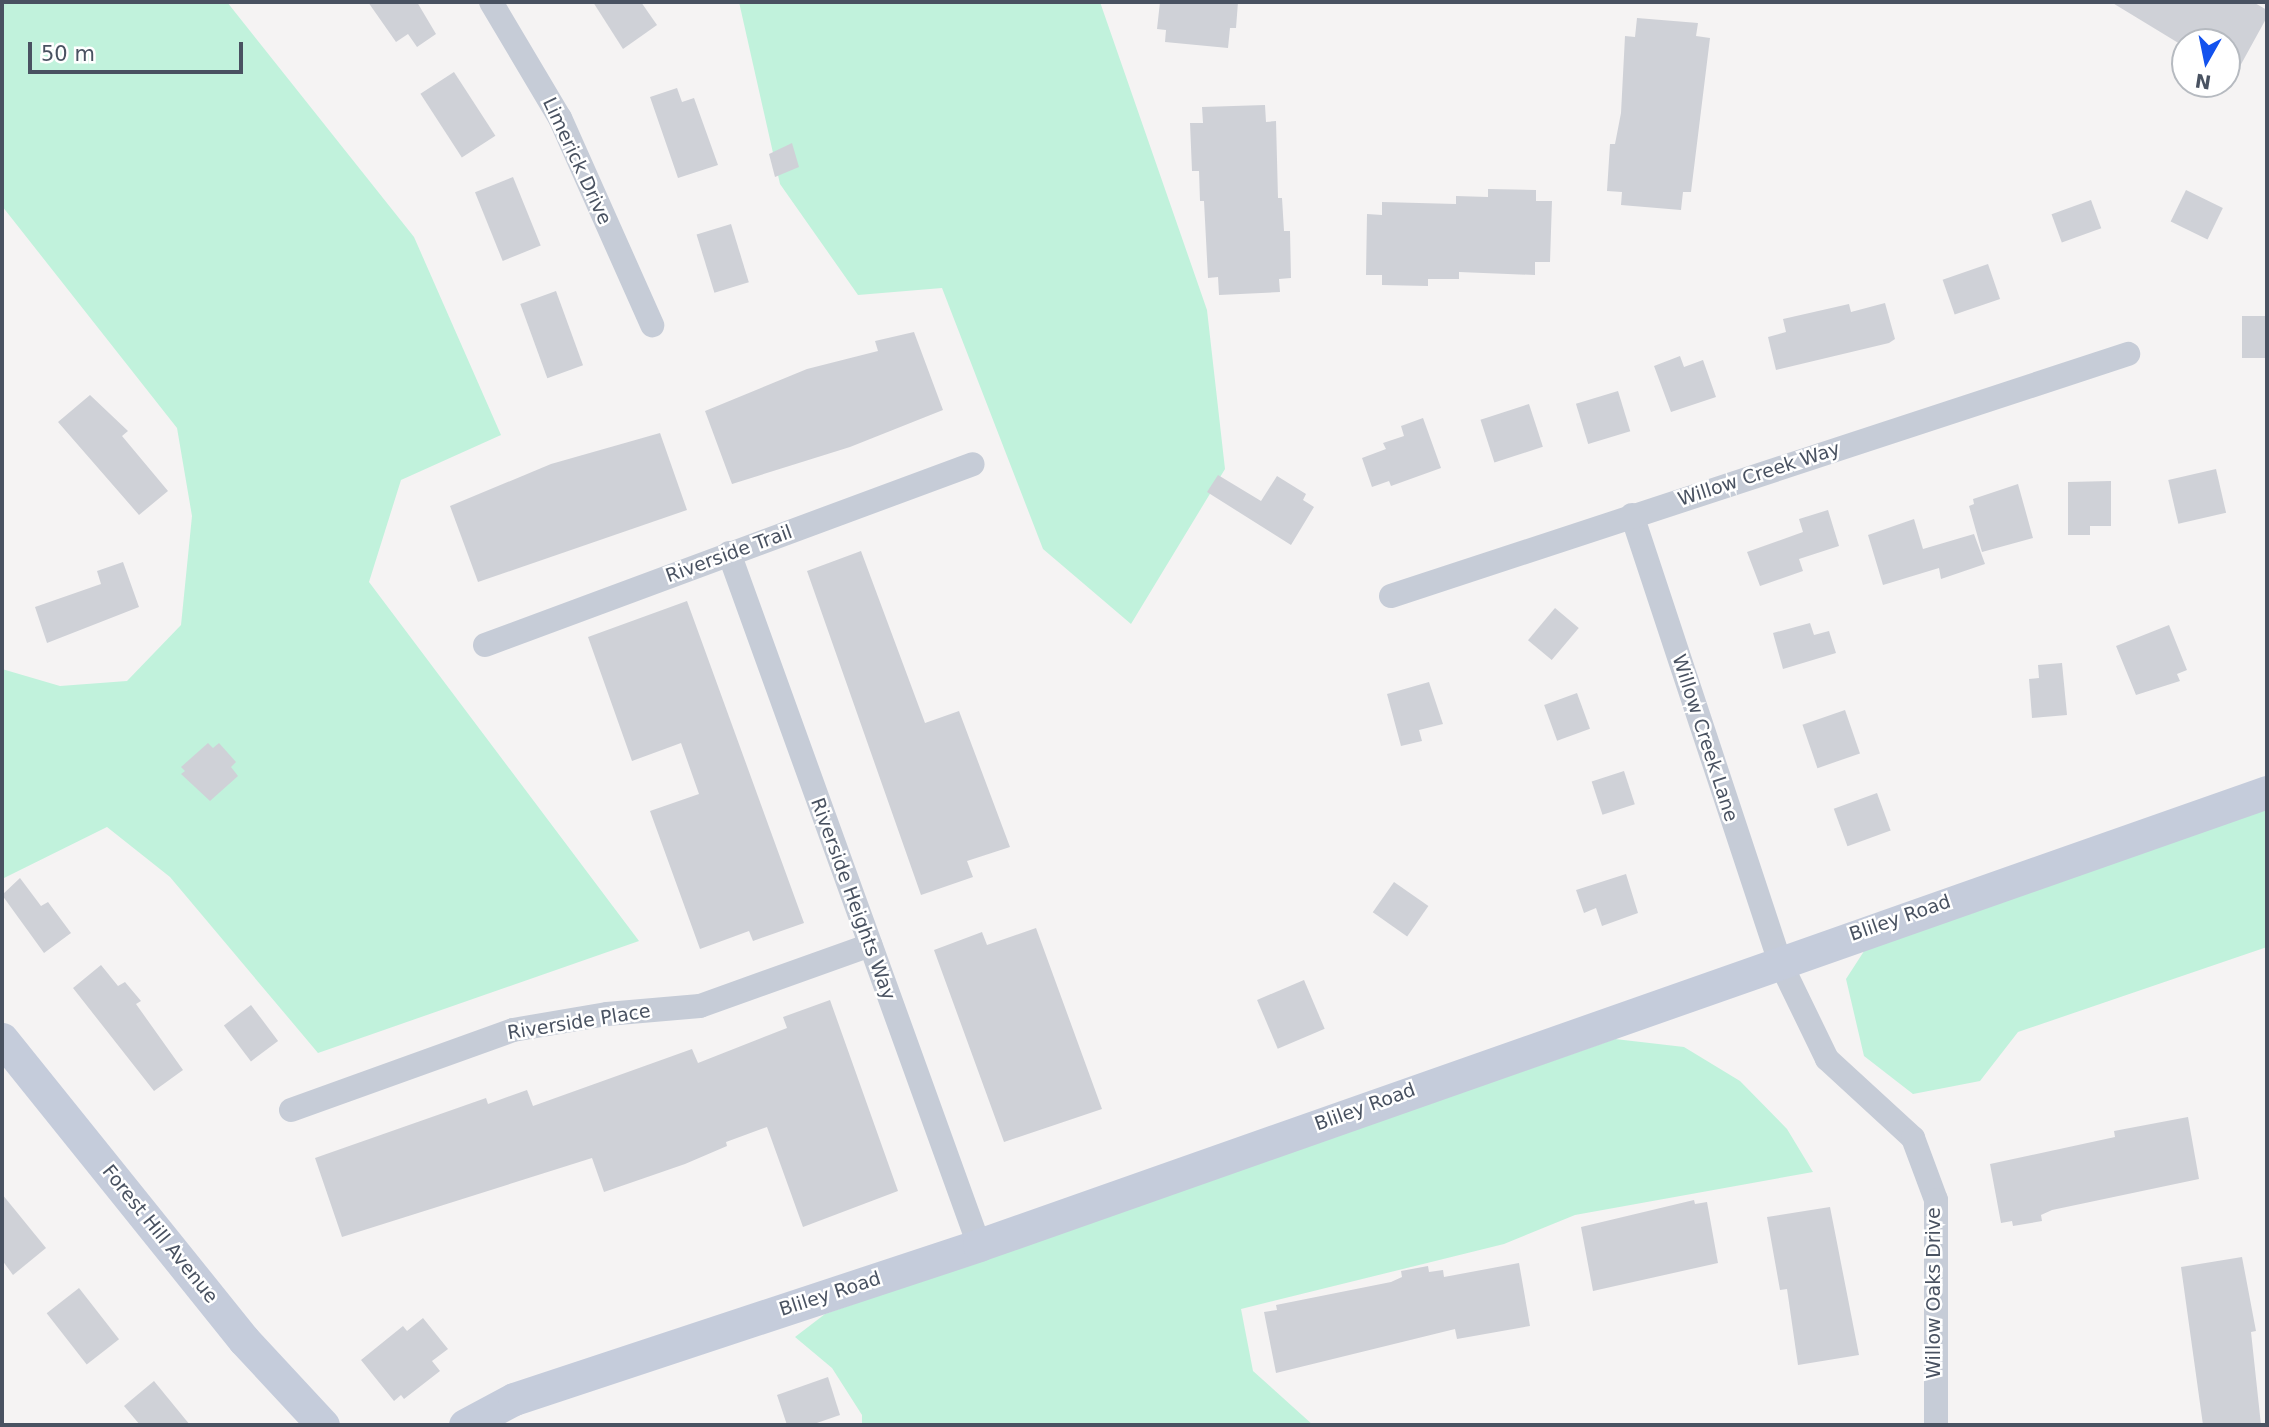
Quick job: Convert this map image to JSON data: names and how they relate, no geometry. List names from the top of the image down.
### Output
{
  "streets": {
    "street": [
      "Limerick Drive",
      "Willow Creek Way",
      "Riverside Trail",
      "Willow Creek Lane",
      "Riverside Heights Way",
      "Bliley Road",
      "Riverside Place",
      "Forest Hill Avenue",
      "Willow Oaks Drive"
    ]
  },
  "crossings": [
    ["Willow Creek Way", "Willow Creek Lane"],
    ["Riverside Trail", "Riverside Heights Way"],
    ["Willow Creek Lane", "Bliley Road"],
    ["Willow Creek Lane", "Willow Oaks Drive"],
    ["Riverside Heights Way", "Bliley Road"],
    ["Riverside Heights Way", "Riverside Place"],
    ["Bliley Road", "Willow Oaks Drive"]
  ],
  "scale_bar": "50 m",
  "north": "bottom"
}
